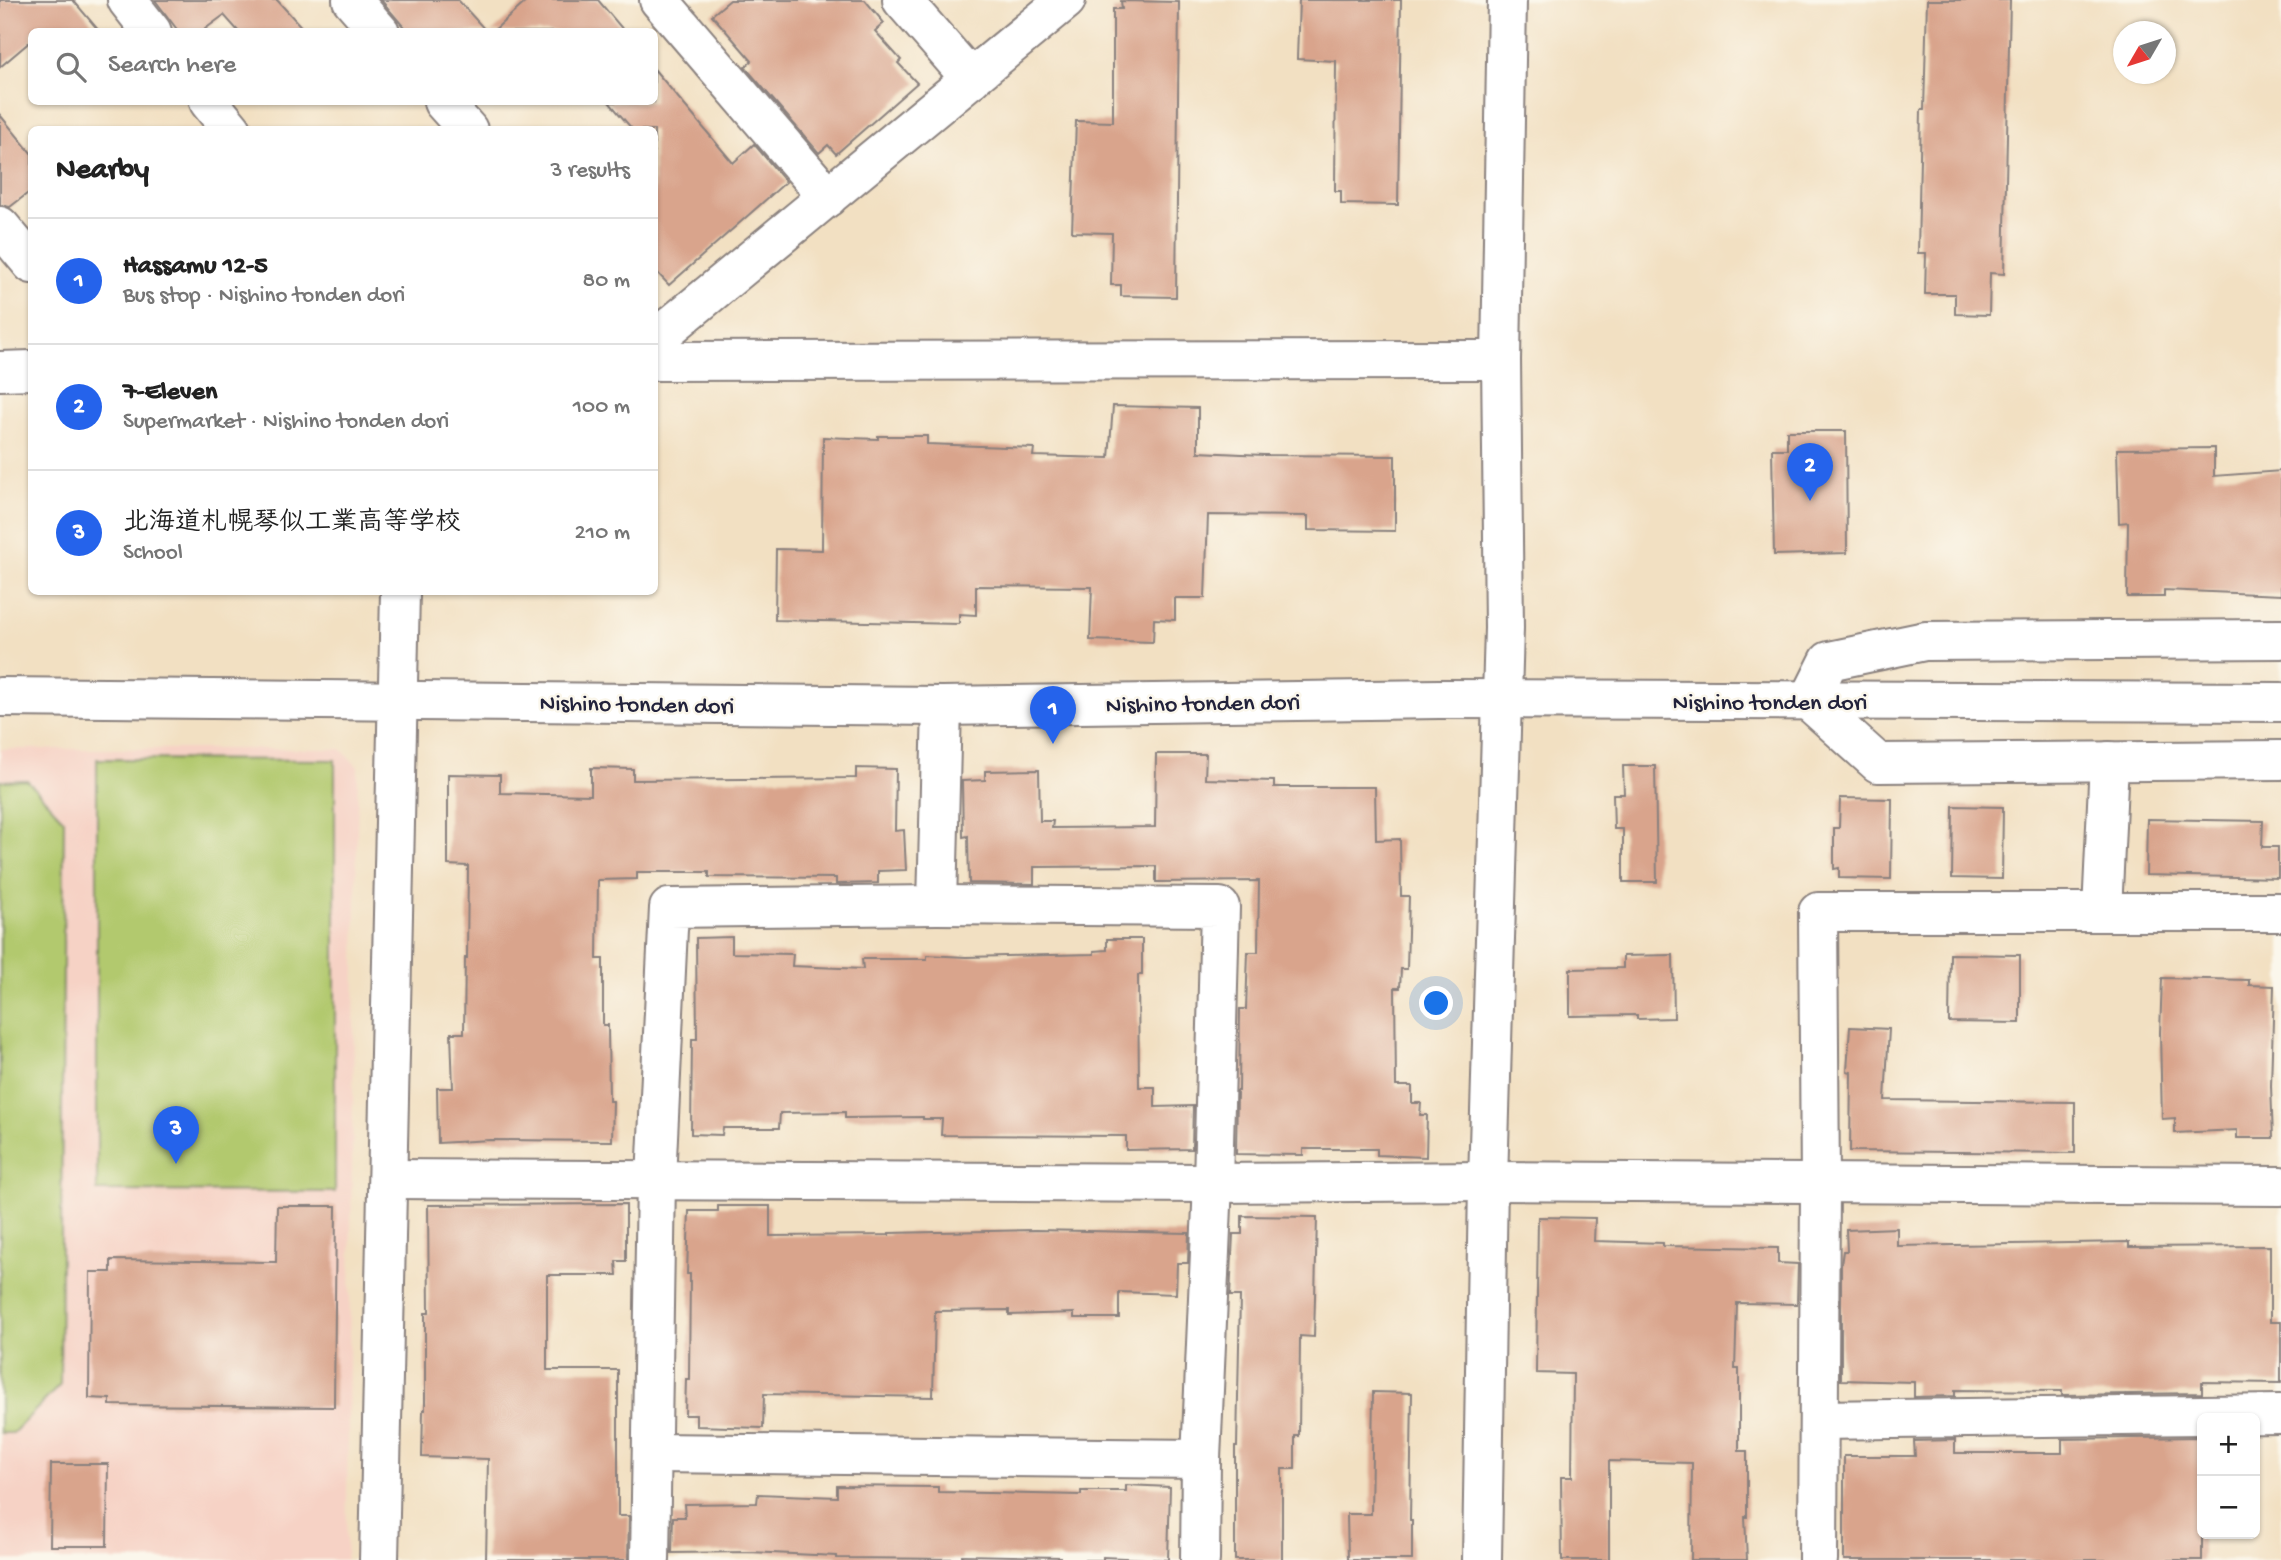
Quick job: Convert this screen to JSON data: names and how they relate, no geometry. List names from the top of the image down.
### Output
{
  "streets": {
    "street": ["Nishino tonden dori"]
  },
  "north": "bottom left",
  "page": {
    "search": "Search here",
    "heading": ["Nearby", "3 results"],
    "list": [
      {
        "mark": "1",
        "name": "Hassamu 12-5",
        "note": "Bus stop · Nishino tonden dori",
        "value": "80 m"
      },
      {
        "mark": "2",
        "name": "7-Eleven",
        "note": "Supermarket · Nishino tonden dori",
        "value": "100 m"
      },
      {
        "mark": "3",
        "name": "北海道札幌琴似工業高等学校",
        "note": "School",
        "value": "210 m"
      }
    ],
    "pins": ["2", "1", "3"],
    "map_buttons": ["+", "−"]
  }
}
